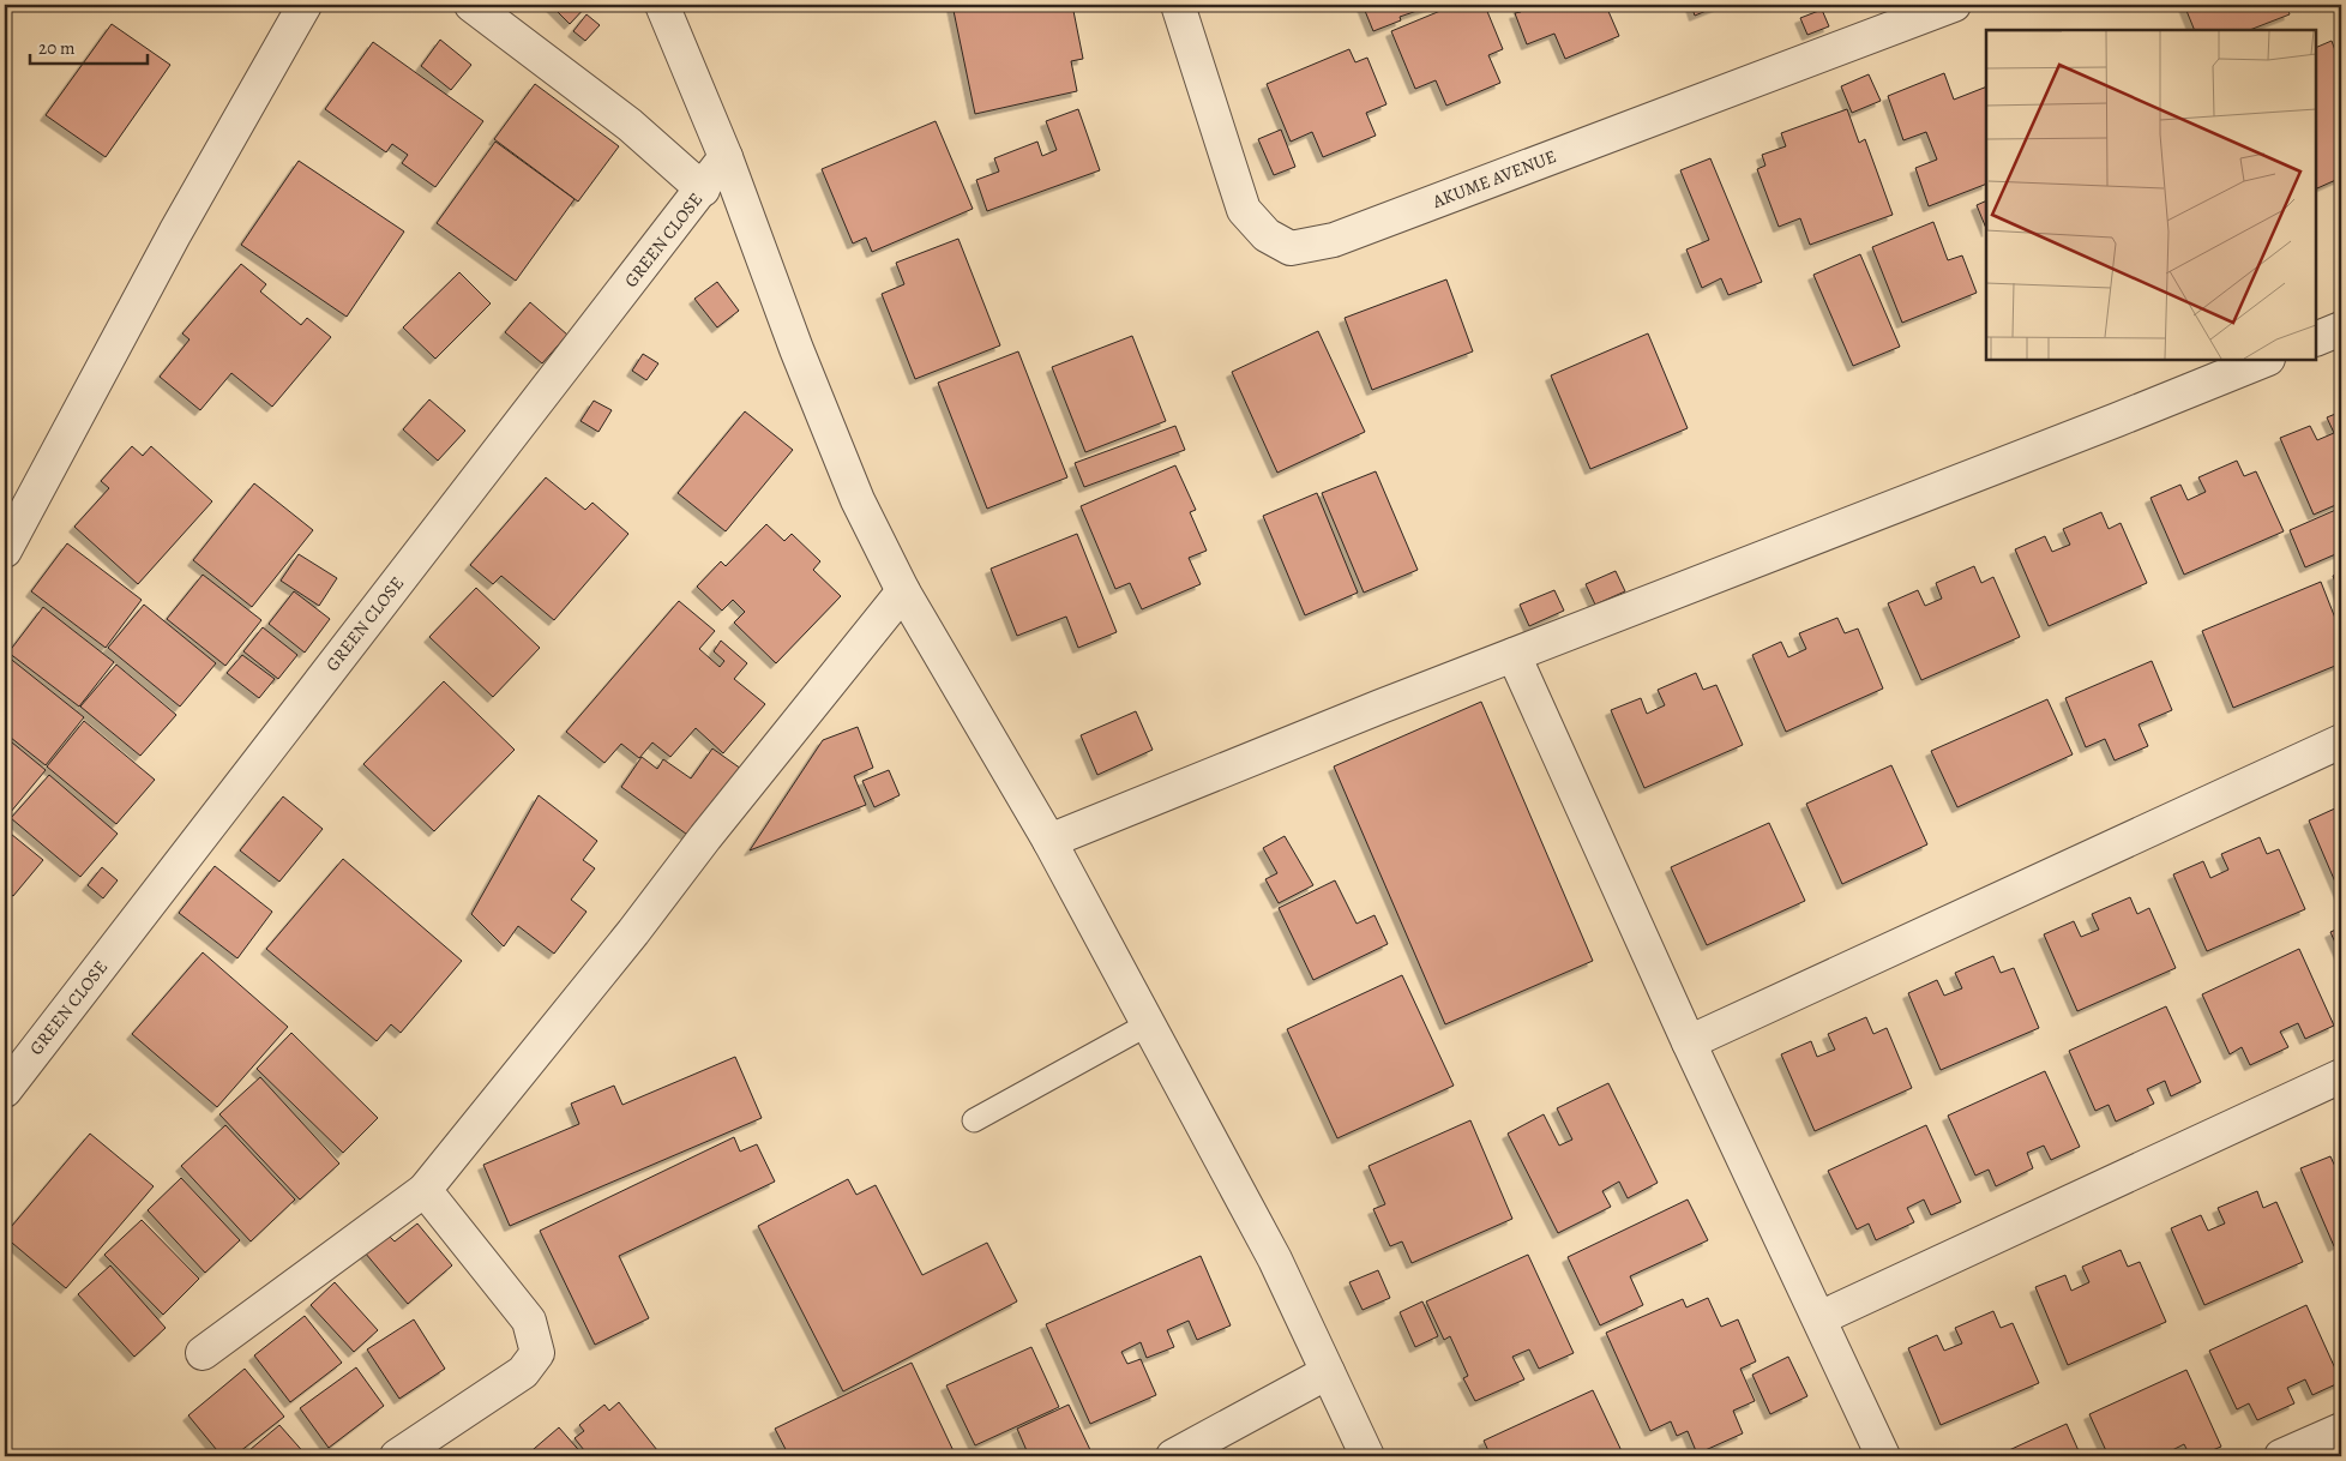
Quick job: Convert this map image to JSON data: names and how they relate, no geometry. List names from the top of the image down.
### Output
{
  "streets": {
    "street": ["AKUME AVENUE", "GREEN CLOSE"]
  },
  "scale_bar": "20 m"
}
